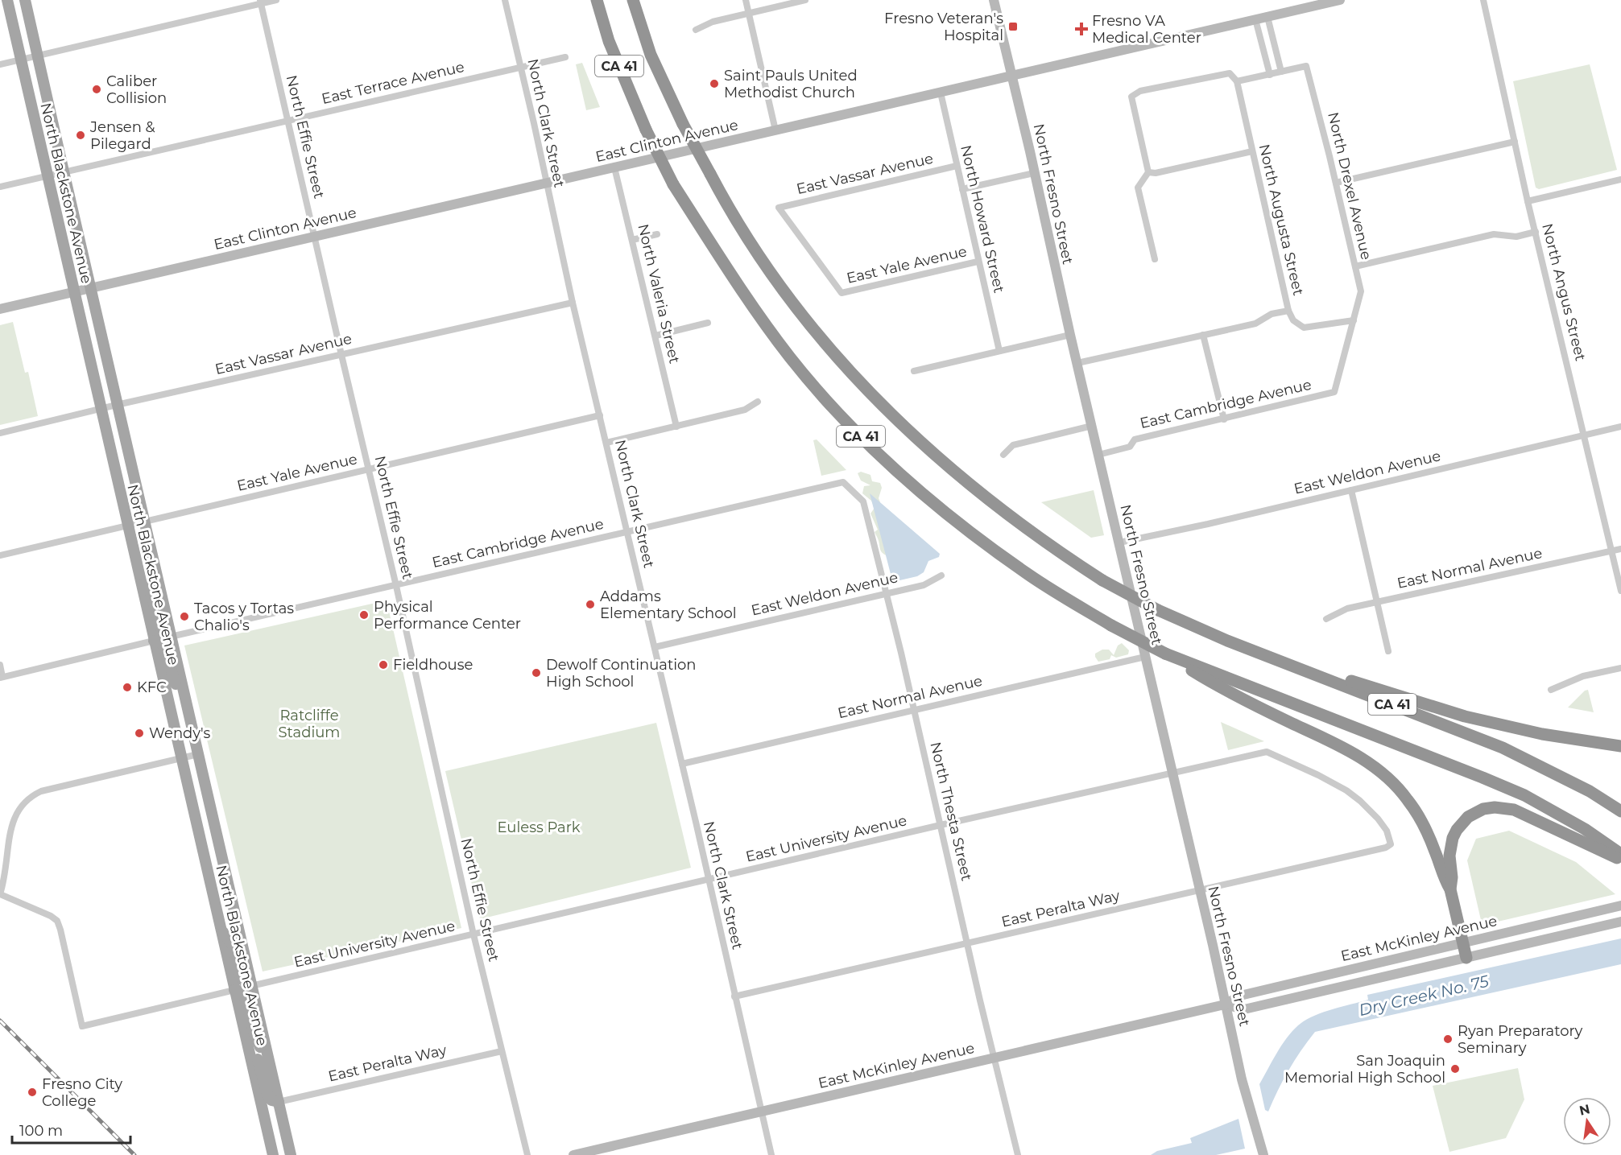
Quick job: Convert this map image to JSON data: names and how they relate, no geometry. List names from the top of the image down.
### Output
{
  "streets": {
    "highway": ["CA 41"],
    "main road": [
      "East Clinton Avenue",
      "North Blackstone Avenue",
      "North Fresno Street",
      "East McKinley Avenue"
    ],
    "street": [
      "East Terrace Avenue",
      "North Clark Street",
      "North Effie Street",
      "East Vassar Avenue",
      "North Drexel Avenue",
      "North Howard Street",
      "North Augusta Street",
      "East Yale Avenue",
      "North Angus Street",
      "North Valeria Street",
      "East Cambridge Avenue",
      "East Weldon Avenue",
      "East Normal Avenue",
      "North Thesta Street",
      "East University Avenue",
      "East Peralta Way"
    ]
  },
  "crossings": [
    ["East Terrace Avenue", "North Clark Street"],
    ["East Terrace Avenue", "North Effie Street"],
    ["East Terrace Avenue", "North Blackstone Avenue"],
    ["North Clark Street", "East Clinton Avenue"],
    ["North Clark Street", "East Vassar Avenue"],
    ["North Clark Street", "East Yale Avenue"],
    ["North Clark Street", "East Cambridge Avenue"],
    ["North Clark Street", "East Weldon Avenue"],
    ["North Clark Street", "East Normal Avenue"],
    ["North Clark Street", "East University Avenue"],
    ["North Clark Street", "East Peralta Way"],
    ["North Clark Street", "East McKinley Avenue"],
    ["North Effie Street", "East Clinton Avenue"],
    ["North Effie Street", "East Vassar Avenue"],
    ["North Effie Street", "East Yale Avenue"],
    ["North Effie Street", "East Cambridge Avenue"],
    ["North Effie Street", "East University Avenue"],
    ["North Effie Street", "East Peralta Way"],
    ["East Clinton Avenue", "North Blackstone Avenue"],
    ["East Clinton Avenue", "North Fresno Street"],
    ["East Clinton Avenue", "North Howard Street"],
    ["East Clinton Avenue", "North Valeria Street"],
    ["East Vassar Avenue", "North Blackstone Avenue"],
    ["East Vassar Avenue", "North Howard Street"],
    ["East Vassar Avenue", "East Yale Avenue"],
    ["North Drexel Avenue", "East Cambridge Avenue"],
    ["North Blackstone Avenue", "East Yale Avenue"],
    ["North Blackstone Avenue", "East Cambridge Avenue"],
    ["North Blackstone Avenue", "East University Avenue"],
    ["North Blackstone Avenue", "East Peralta Way"],
    ["North Fresno Street", "North Augusta Street"],
    ["North Fresno Street", "East Cambridge Avenue"],
    ["North Fresno Street", "East Weldon Avenue"],
    ["North Fresno Street", "East Normal Avenue"],
    ["North Fresno Street", "East University Avenue"],
    ["North Fresno Street", "East Peralta Way"],
    ["North Fresno Street", "East McKinley Avenue"],
    ["North Howard Street", "East Yale Avenue"],
    ["North Angus Street", "East Weldon Avenue"],
    ["North Angus Street", "East Normal Avenue"],
    ["East Cambridge Avenue", "North Thesta Street"],
    ["East Weldon Avenue", "North Thesta Street"],
    ["East Normal Avenue", "North Thesta Street"],
    ["North Thesta Street", "East University Avenue"],
    ["North Thesta Street", "East Peralta Way"],
    ["North Thesta Street", "East McKinley Avenue"],
    ["East University Avenue", "East Peralta Way"]
  ],
  "water": ["Dry Creek No. 75"],
  "parks": ["Ratcliffe Stadium", "Euless Park"],
  "places": {
    "transit": ["Fresno Veteran's Hospital"],
    "health": ["Fresno VA Medical Center"],
    "other": [
      "Saint Pauls United Methodist Church",
      "Caliber Collision",
      "Jensen & Pilegard",
      "Addams Elementary School",
      "Physical Performance Center",
      "Tacos y Tortas Chalio's",
      "Fieldhouse",
      "Dewolf Continuation High School",
      "KFC",
      "Wendy's",
      "Ryan Preparatory Seminary",
      "San Joaquin Memorial High School",
      "Fresno City College"
    ]
  },
  "scale_bar": "100 m",
  "north": "top"
}
